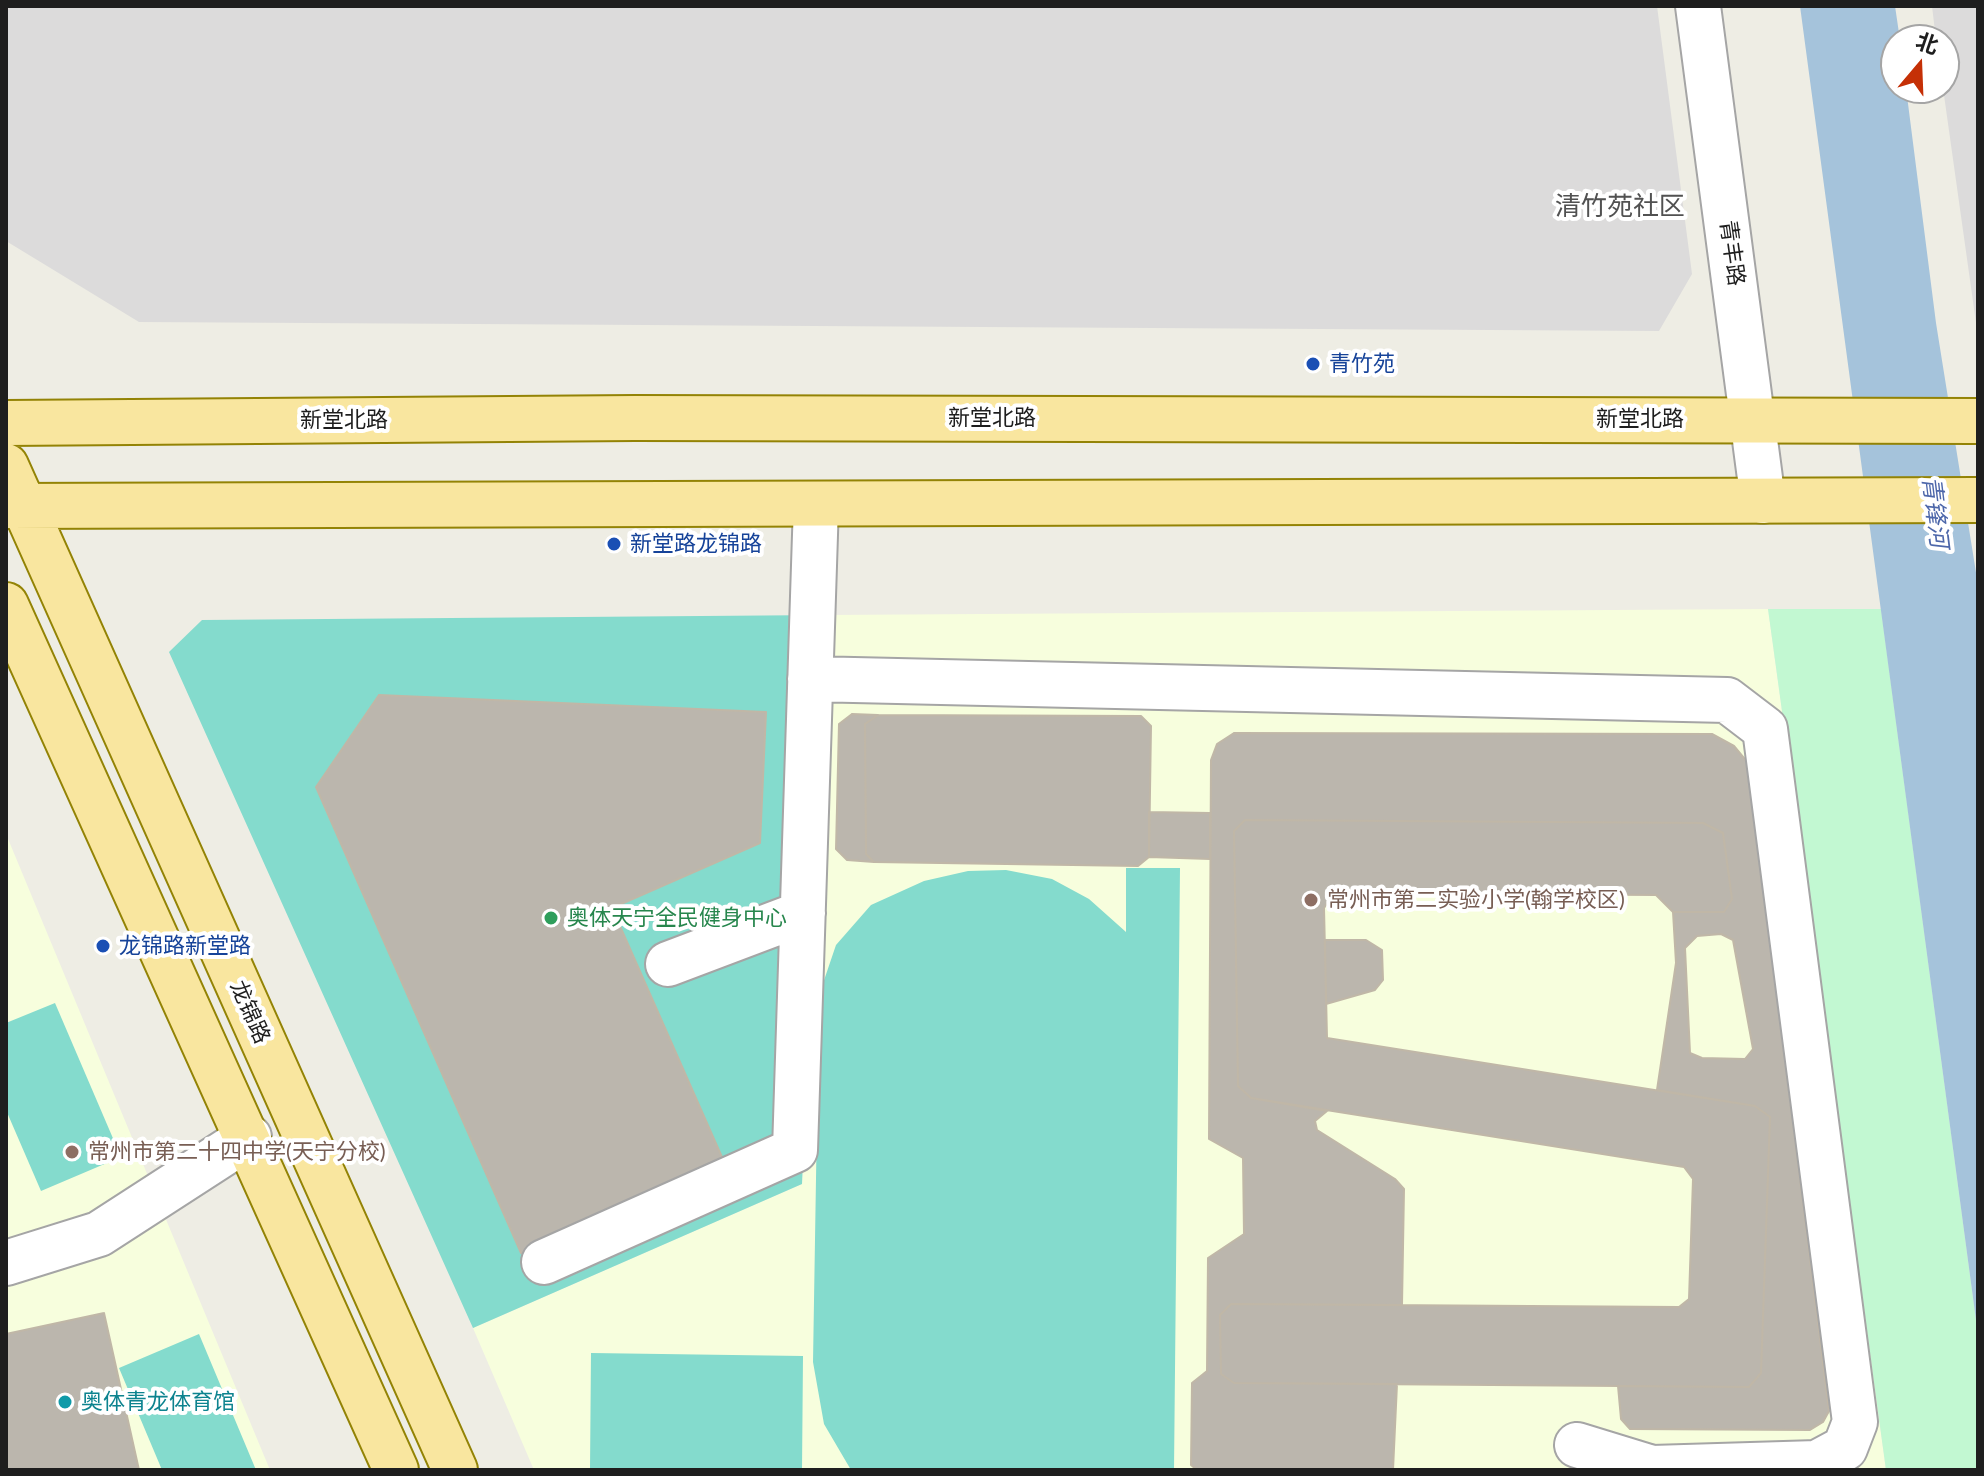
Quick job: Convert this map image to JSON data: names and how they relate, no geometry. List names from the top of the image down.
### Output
{
  "streets": {
    "main road": ["新堂北路", "龙锦路"],
    "street": ["青丰路"]
  },
  "crossings": [
    ["青丰路", "新堂北路"]
  ],
  "districts": ["清竹苑社区"],
  "water": ["青锋河"],
  "places": [
    "青竹苑",
    "新堂路龙锦路",
    "常州市第二实验小学(翰学校区)",
    "奥体天宁全民健身中心",
    "龙锦路新堂路",
    "常州市第二十四中学(天宁分校)",
    "奥体青龙体育馆"
  ],
  "north": "top"
}
